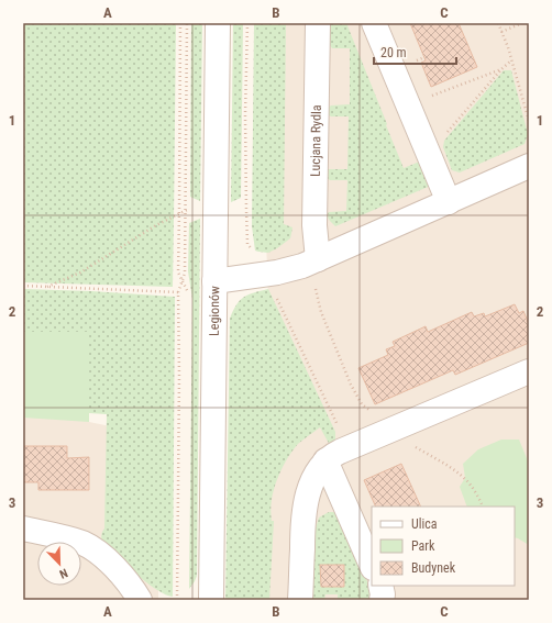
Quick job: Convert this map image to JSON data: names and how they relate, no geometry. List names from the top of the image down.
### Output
{
  "streets": {
    "street": ["Lucjana Rydla", "Legionów"]
  },
  "legend": ["Ulica", "Park", "Budynek"],
  "scale_bar": "20 m",
  "north": "bottom right",
  "grid": {
    "columns": ["A", "B", "C"],
    "rows": ["1", "2", "3"]
  }
}
